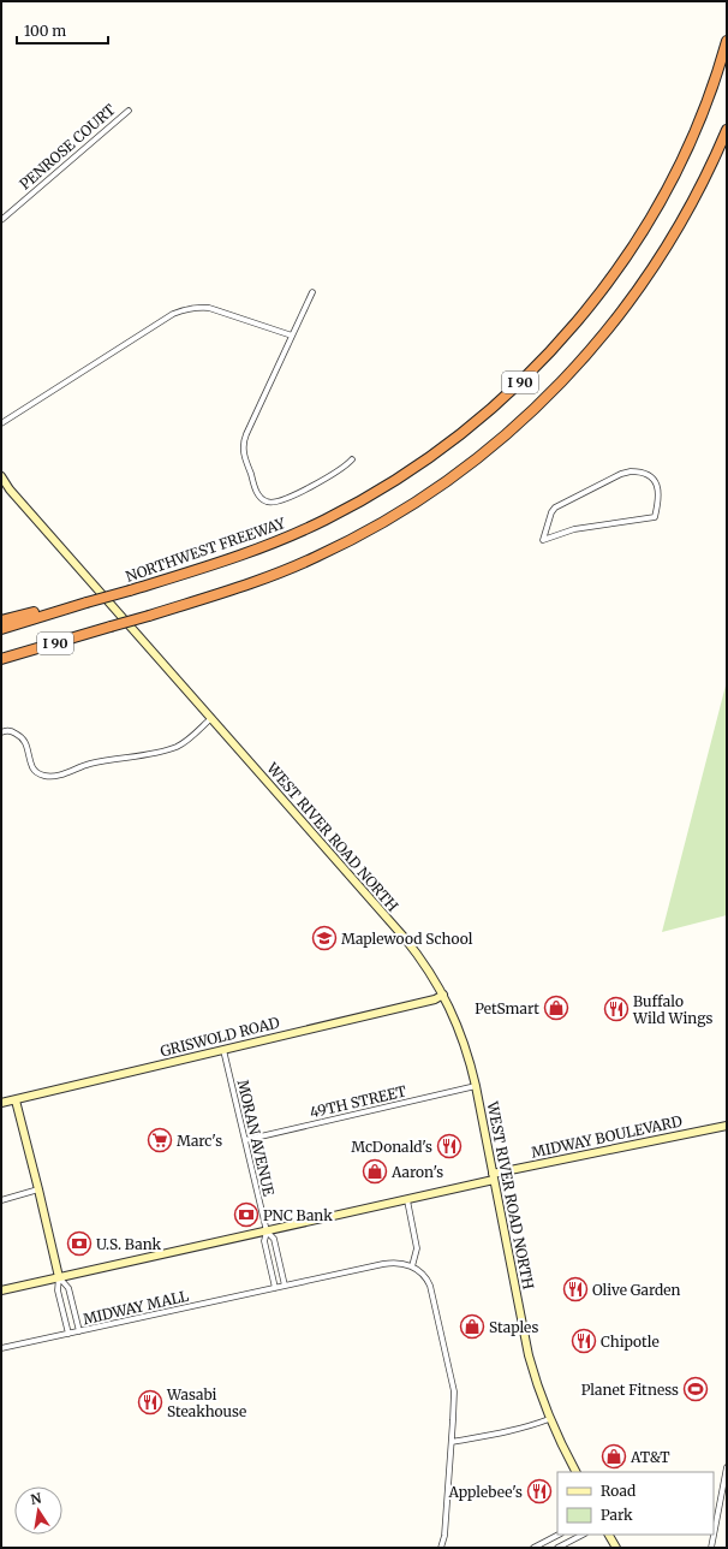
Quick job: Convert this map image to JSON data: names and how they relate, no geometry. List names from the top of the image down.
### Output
{
  "streets": {
    "highway": ["I 90", "NORTHWEST FREEWAY"],
    "street": [
      "PENROSE COURT",
      "WEST RIVER ROAD NORTH",
      "GRISWOLD ROAD",
      "49TH STREET",
      "MIDWAY BOULEVARD",
      "MORAN AVENUE",
      "MIDWAY MALL"
    ]
  },
  "crossings": [
    ["I 90", "NORTHWEST FREEWAY"],
    ["WEST RIVER ROAD NORTH", "GRISWOLD ROAD"],
    ["WEST RIVER ROAD NORTH", "49TH STREET"],
    ["WEST RIVER ROAD NORTH", "MIDWAY BOULEVARD"],
    ["GRISWOLD ROAD", "MORAN AVENUE"],
    ["49TH STREET", "MORAN AVENUE"],
    ["MIDWAY BOULEVARD", "MORAN AVENUE"],
    ["MORAN AVENUE", "MIDWAY MALL"]
  ],
  "places": {
    "school or university": ["Maplewood School"],
    "shop": [
      "PetSmart",
      "Aaron's",
      "Staples",
      "AT&T"
    ],
    "restaurant": [
      "Buffalo Wild Wings",
      "McDonald's",
      "Olive Garden",
      "Chipotle",
      "Wasabi Steakhouse",
      "Applebee's"
    ],
    "supermarket": ["Marc's"],
    "bank": ["PNC Bank", "U.S. Bank"],
    "sports": ["Planet Fitness"]
  },
  "legend": ["Road", "Park"],
  "scale_bar": "100 m",
  "north": "top"
}
